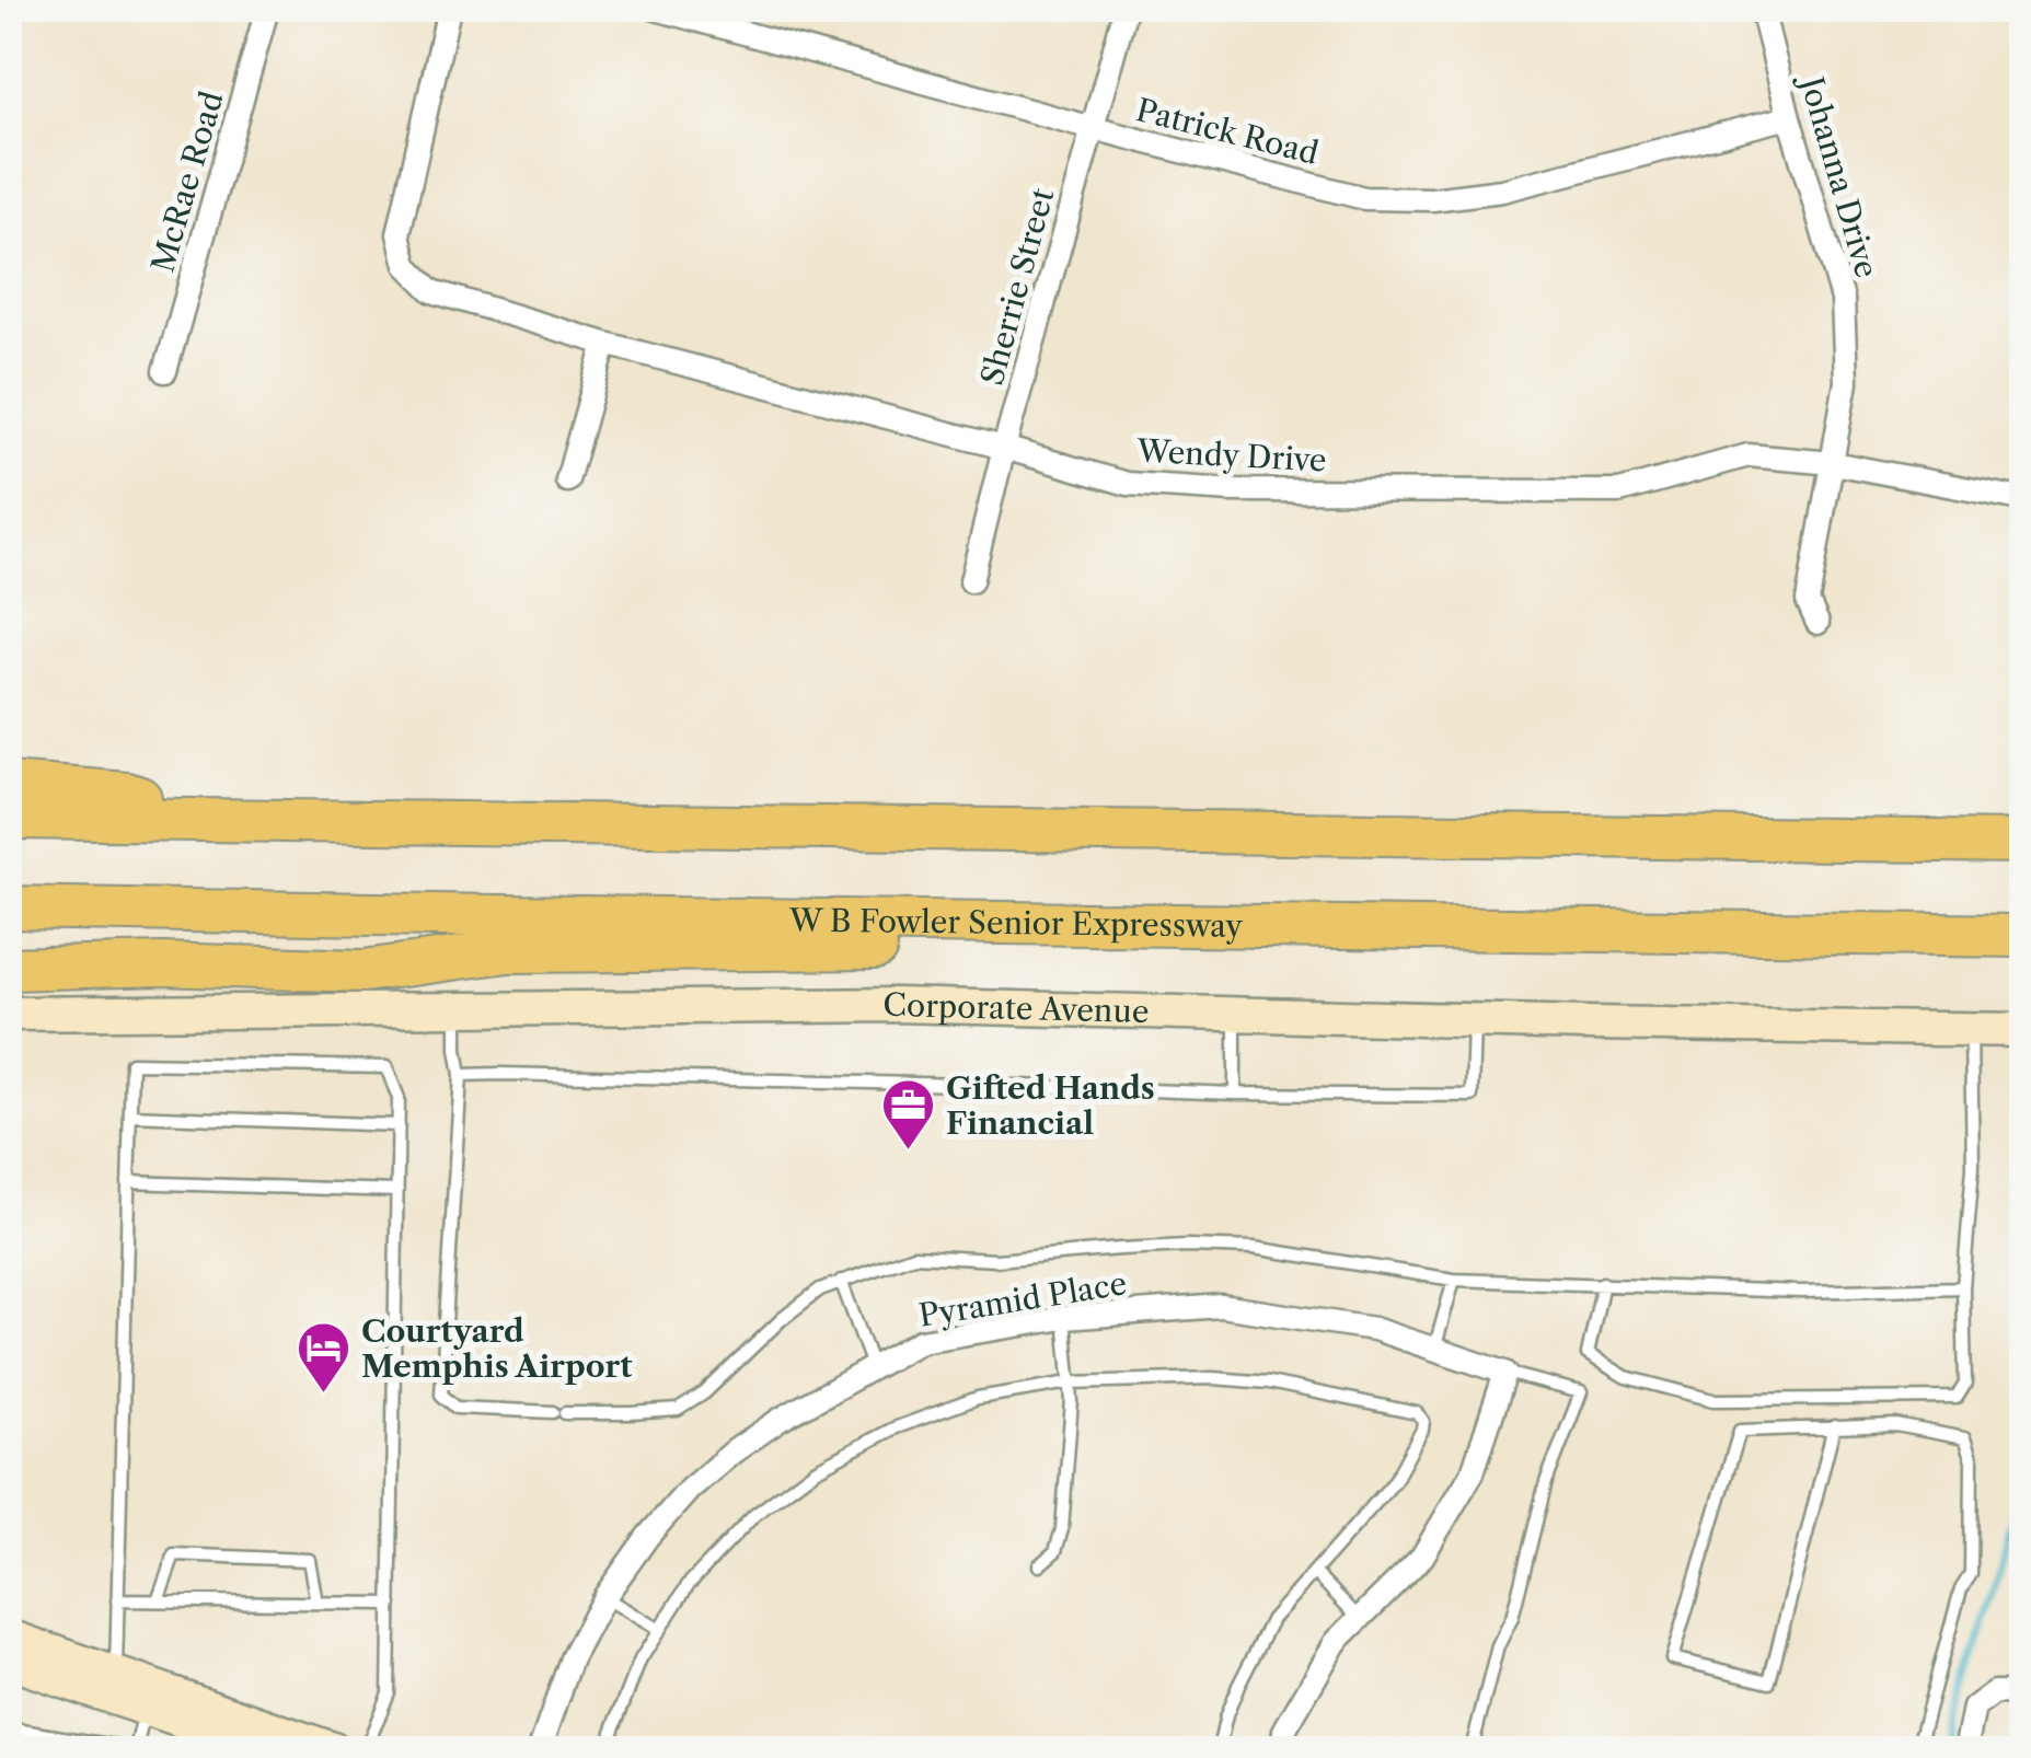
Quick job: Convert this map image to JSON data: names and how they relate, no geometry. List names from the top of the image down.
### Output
{
  "streets": {
    "highway": ["W B Fowler Senior Expressway"],
    "street": [
      "Patrick Road",
      "Johanna Drive",
      "McRae Road",
      "Sherrie Street",
      "Wendy Drive",
      "Corporate Avenue",
      "Pyramid Place"
    ]
  },
  "crossings": [
    ["Patrick Road", "Johanna Drive"],
    ["Patrick Road", "Sherrie Street"],
    ["Johanna Drive", "Wendy Drive"],
    ["Sherrie Street", "Wendy Drive"]
  ],
  "places": {
    "office": ["Gifted Hands Financial"],
    "hotel": ["Courtyard Memphis Airport"]
  }
}
